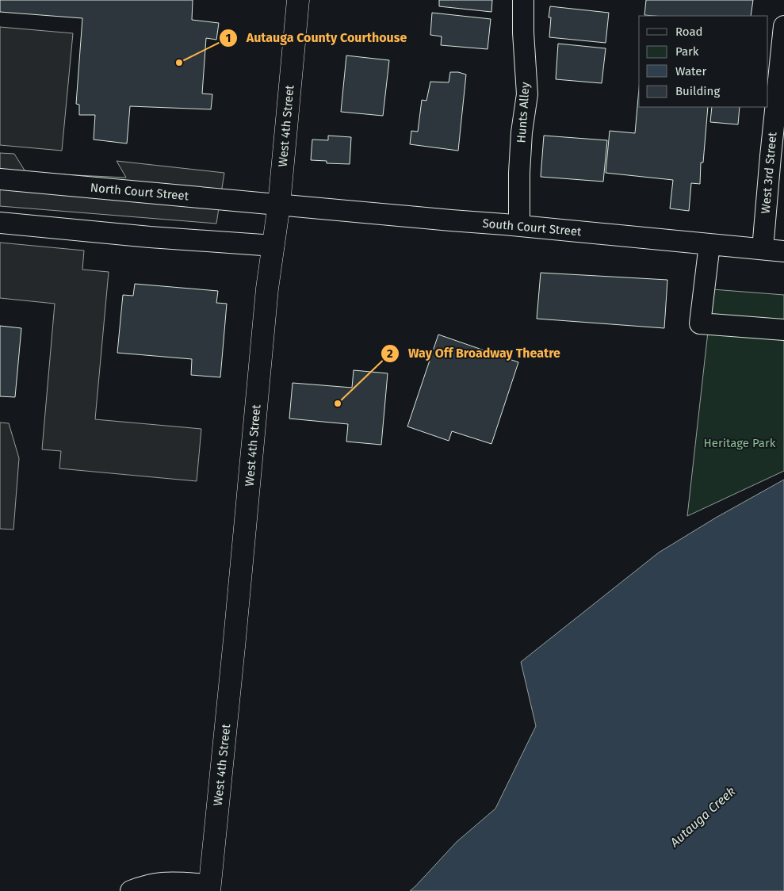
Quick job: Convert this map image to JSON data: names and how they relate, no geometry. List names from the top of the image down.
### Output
{
  "streets": {
    "main road": ["West 4th Street"],
    "street": [
      "Hunts Alley",
      "West 3rd Street",
      "North Court Street",
      "South Court Street"
    ]
  },
  "crossings": [
    ["Hunts Alley", "South Court Street"],
    ["West 4th Street", "North Court Street"],
    ["West 4th Street", "South Court Street"],
    ["West 3rd Street", "South Court Street"],
    ["North Court Street", "South Court Street"]
  ],
  "water": ["Autauga Creek"],
  "parks": ["Heritage Park"],
  "places": ["Autauga County Courthouse", "Way Off Broadway Theatre"],
  "legend": [
    "Road",
    "Park",
    "Water",
    "Building"
  ]
}
